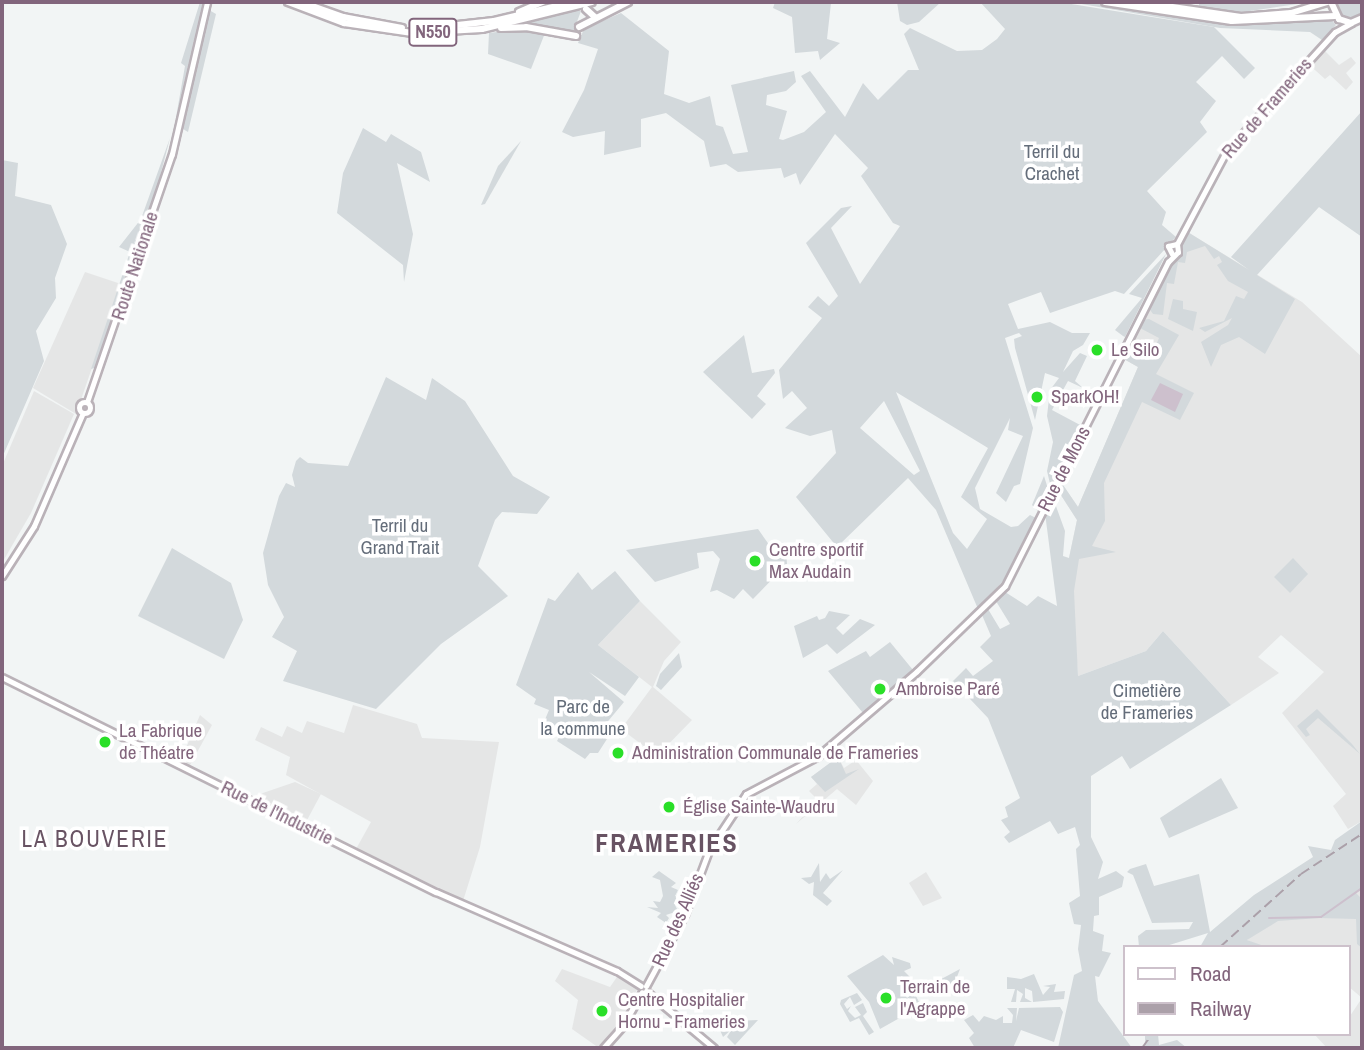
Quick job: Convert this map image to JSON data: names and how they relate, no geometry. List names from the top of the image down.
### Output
{
  "streets": {
    "highway": ["N550"],
    "main road": [
      "Rue de Frameries",
      "Route Nationale",
      "Rue de Mons",
      "Rue de l'Industrie",
      "Rue des Alliés"
    ]
  },
  "crossings": [
    ["Rue de Frameries", "Rue de Mons"],
    ["Rue de Mons", "Rue des Alliés"],
    ["Rue de l'Industrie", "Rue des Alliés"]
  ],
  "districts": ["LA BOUVERIE", "FRAMERIES"],
  "parks": [
    "Terril du Crachet",
    "Terril du Grand Trait",
    "Cimetière de Frameries",
    "Parc de la commune"
  ],
  "places": [
    "Le Silo",
    "SparkOH!",
    "Centre sportif Max Audain",
    "Ambroise Paré",
    "La Fabrique de Théatre",
    "Administration Communale de Frameries",
    "Église Sainte-Waudru",
    "Terrain de l'Agrappe",
    "Centre Hospitalier Hornu - Frameries"
  ],
  "legend": ["Road", "Railway"]
}
